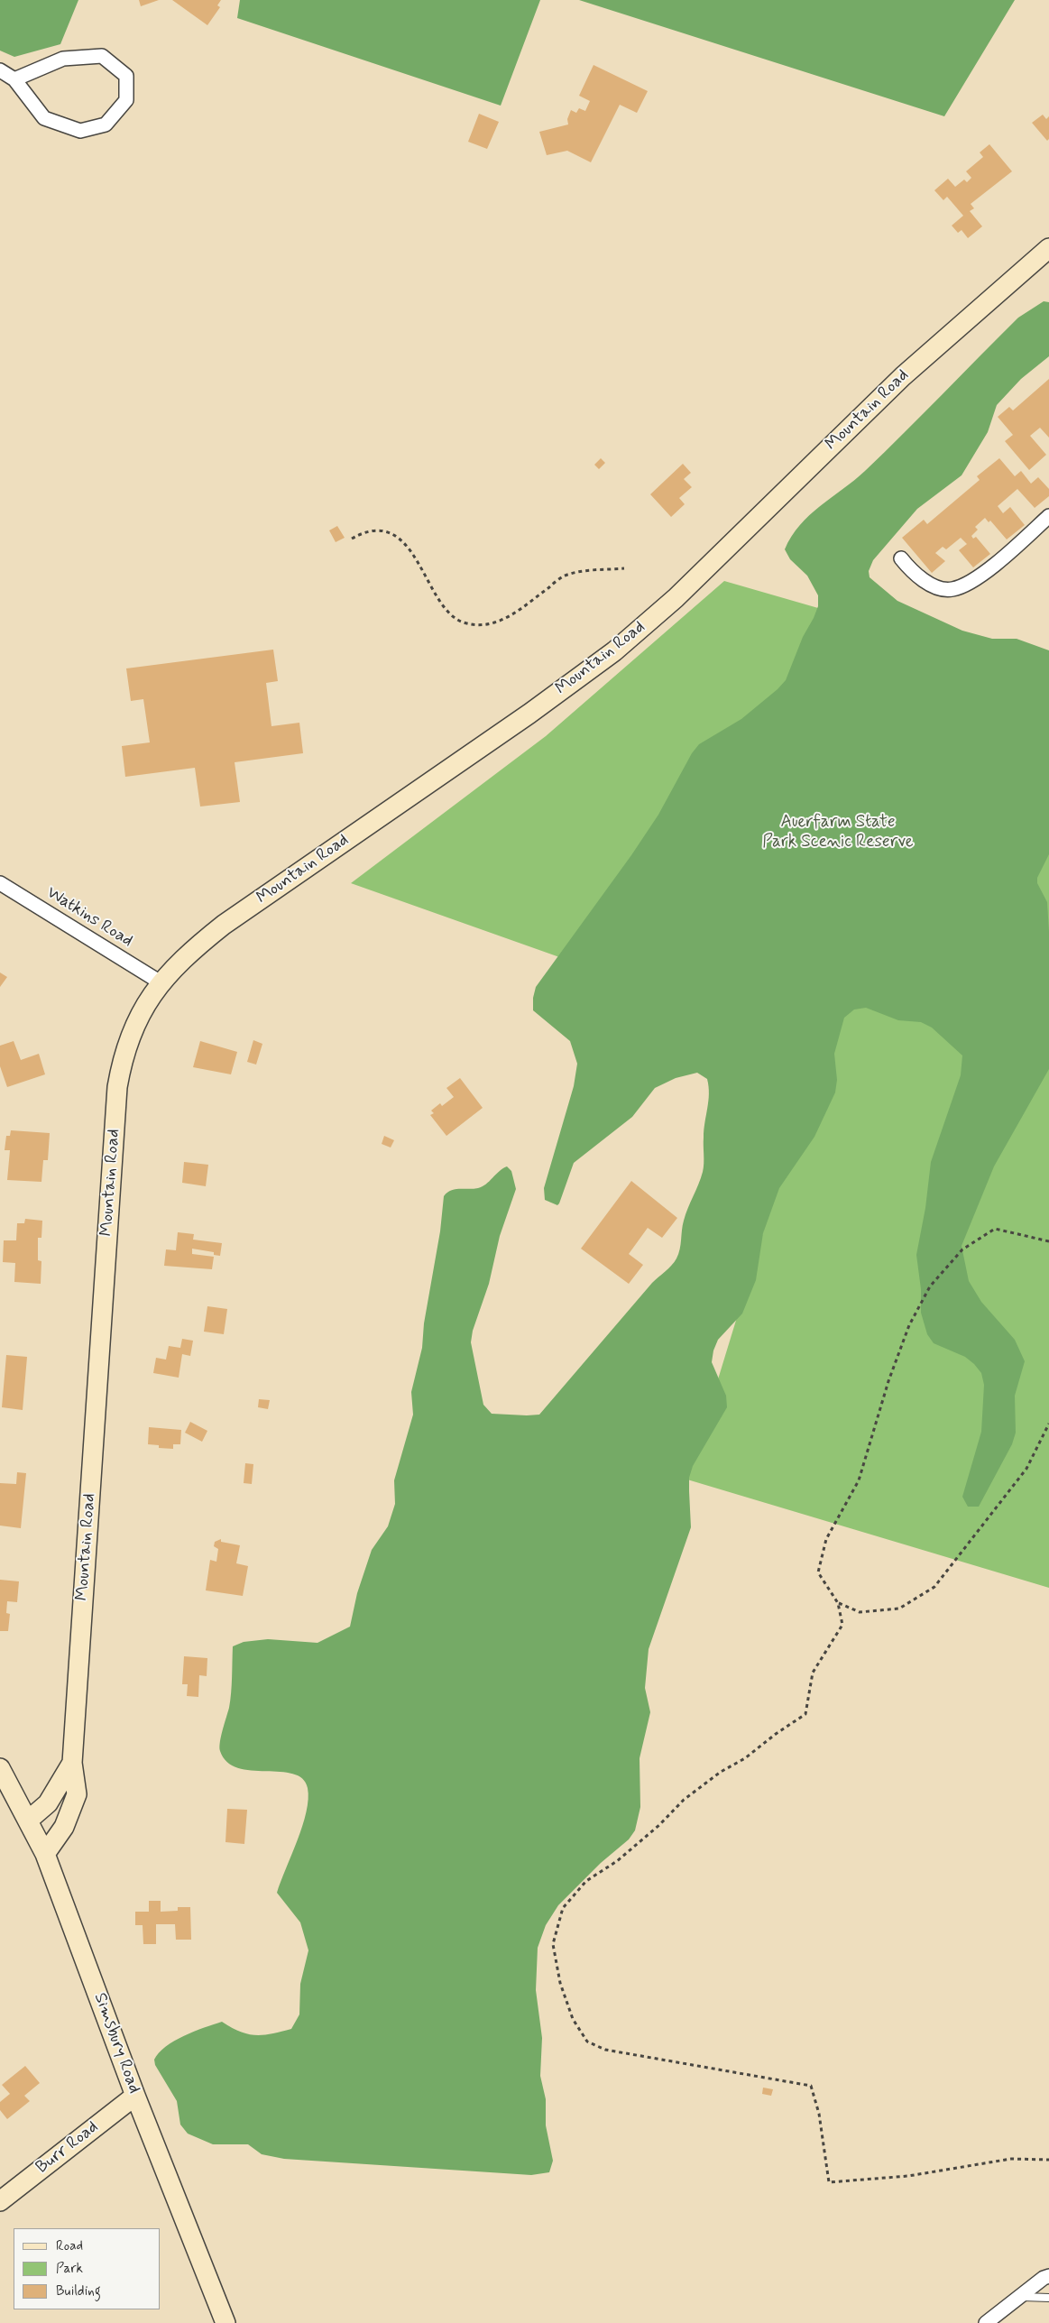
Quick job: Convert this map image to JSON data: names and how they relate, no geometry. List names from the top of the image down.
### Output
{
  "streets": {
    "main road": ["Mountain Road", "Simsbury Road", "Burr Road"],
    "street": ["Watkins Road"]
  },
  "crossings": [
    ["Mountain Road", "Watkins Road"],
    ["Mountain Road", "Simsbury Road"],
    ["Simsbury Road", "Burr Road"]
  ],
  "parks": ["Auerfarm State Park Scenic Reserve"],
  "legend": ["Road", "Park", "Building"]
}
